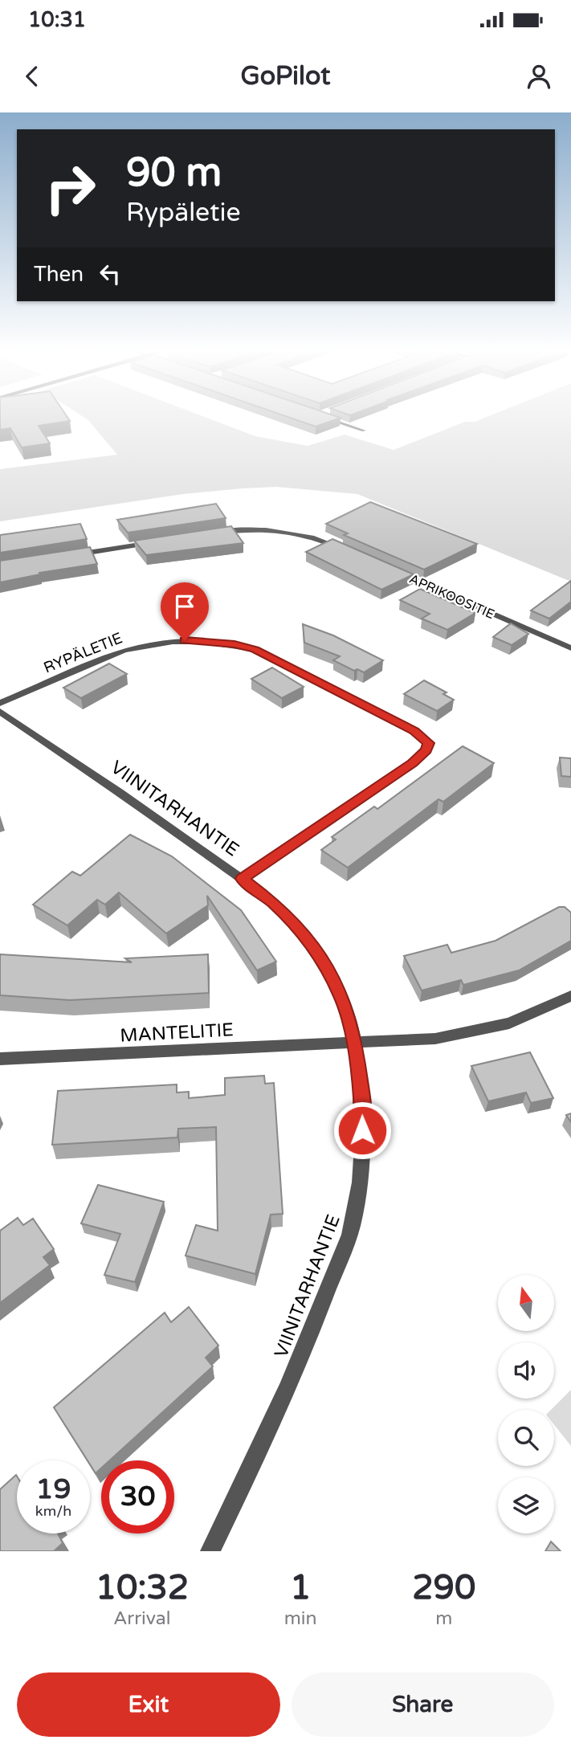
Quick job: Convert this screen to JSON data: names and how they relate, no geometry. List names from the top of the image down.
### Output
{
  "streets": {
    "street": [
      "APRIKOOSITIE",
      "RYPÄLETIE",
      "VIINITARHANTIE",
      "MANTELITIE"
    ]
  },
  "crossings": [
    ["RYPÄLETIE", "VIINITARHANTIE"],
    ["VIINITARHANTIE", "MANTELITIE"]
  ],
  "north": "top",
  "page": {
    "status": "10:31",
    "header": "GoPilot",
    "turn": ["90 m", "Rypäletie"],
    "then": "Then",
    "speed": "19 km/h",
    "limit": "30",
    "eta": [
      "10:32",
      "Arrival",
      "1",
      "min",
      "290",
      "m"
    ],
    "buttons": ["Exit", "Share"]
  }
}
